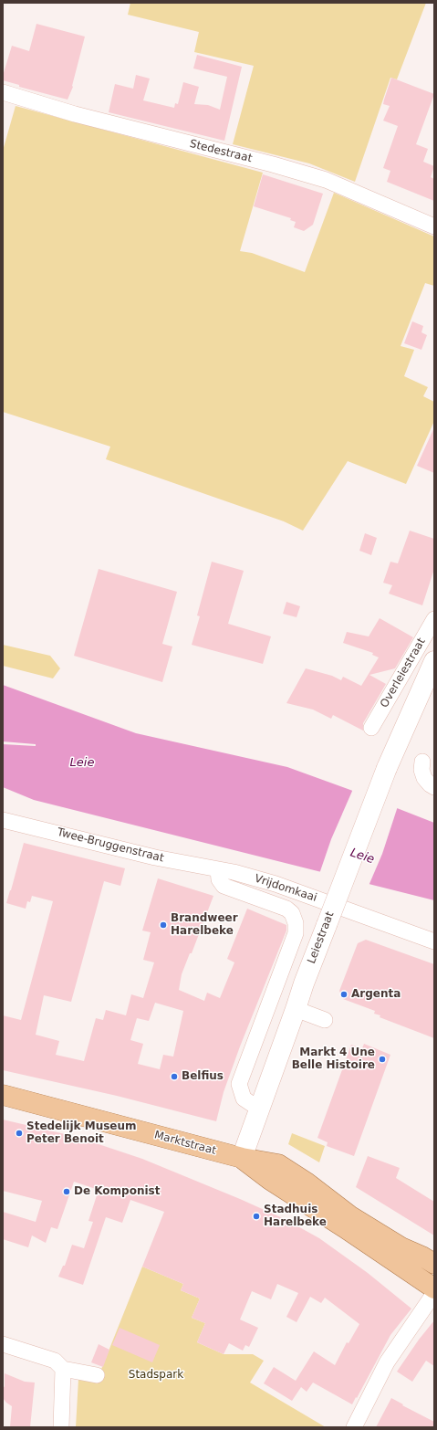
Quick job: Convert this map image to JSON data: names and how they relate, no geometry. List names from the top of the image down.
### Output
{
  "streets": {
    "main road": ["Overleiestraat", "Leiestraat", "Marktstraat"],
    "street": ["Stedestraat", "Twee-Bruggenstraat", "Vrijdomkaai"]
  },
  "crossings": [
    ["Overleiestraat", "Leiestraat"],
    ["Twee-Bruggenstraat", "Vrijdomkaai"],
    ["Leiestraat", "Marktstraat"]
  ],
  "water": ["Leie"],
  "parks": ["Stadspark"],
  "places": [
    "Brandweer Harelbeke",
    "Argenta",
    "Markt 4 Une Belle Histoire",
    "Belfius",
    "Stedelijk Museum Peter Benoit",
    "De Komponist",
    "Stadhuis Harelbeke"
  ]
}
